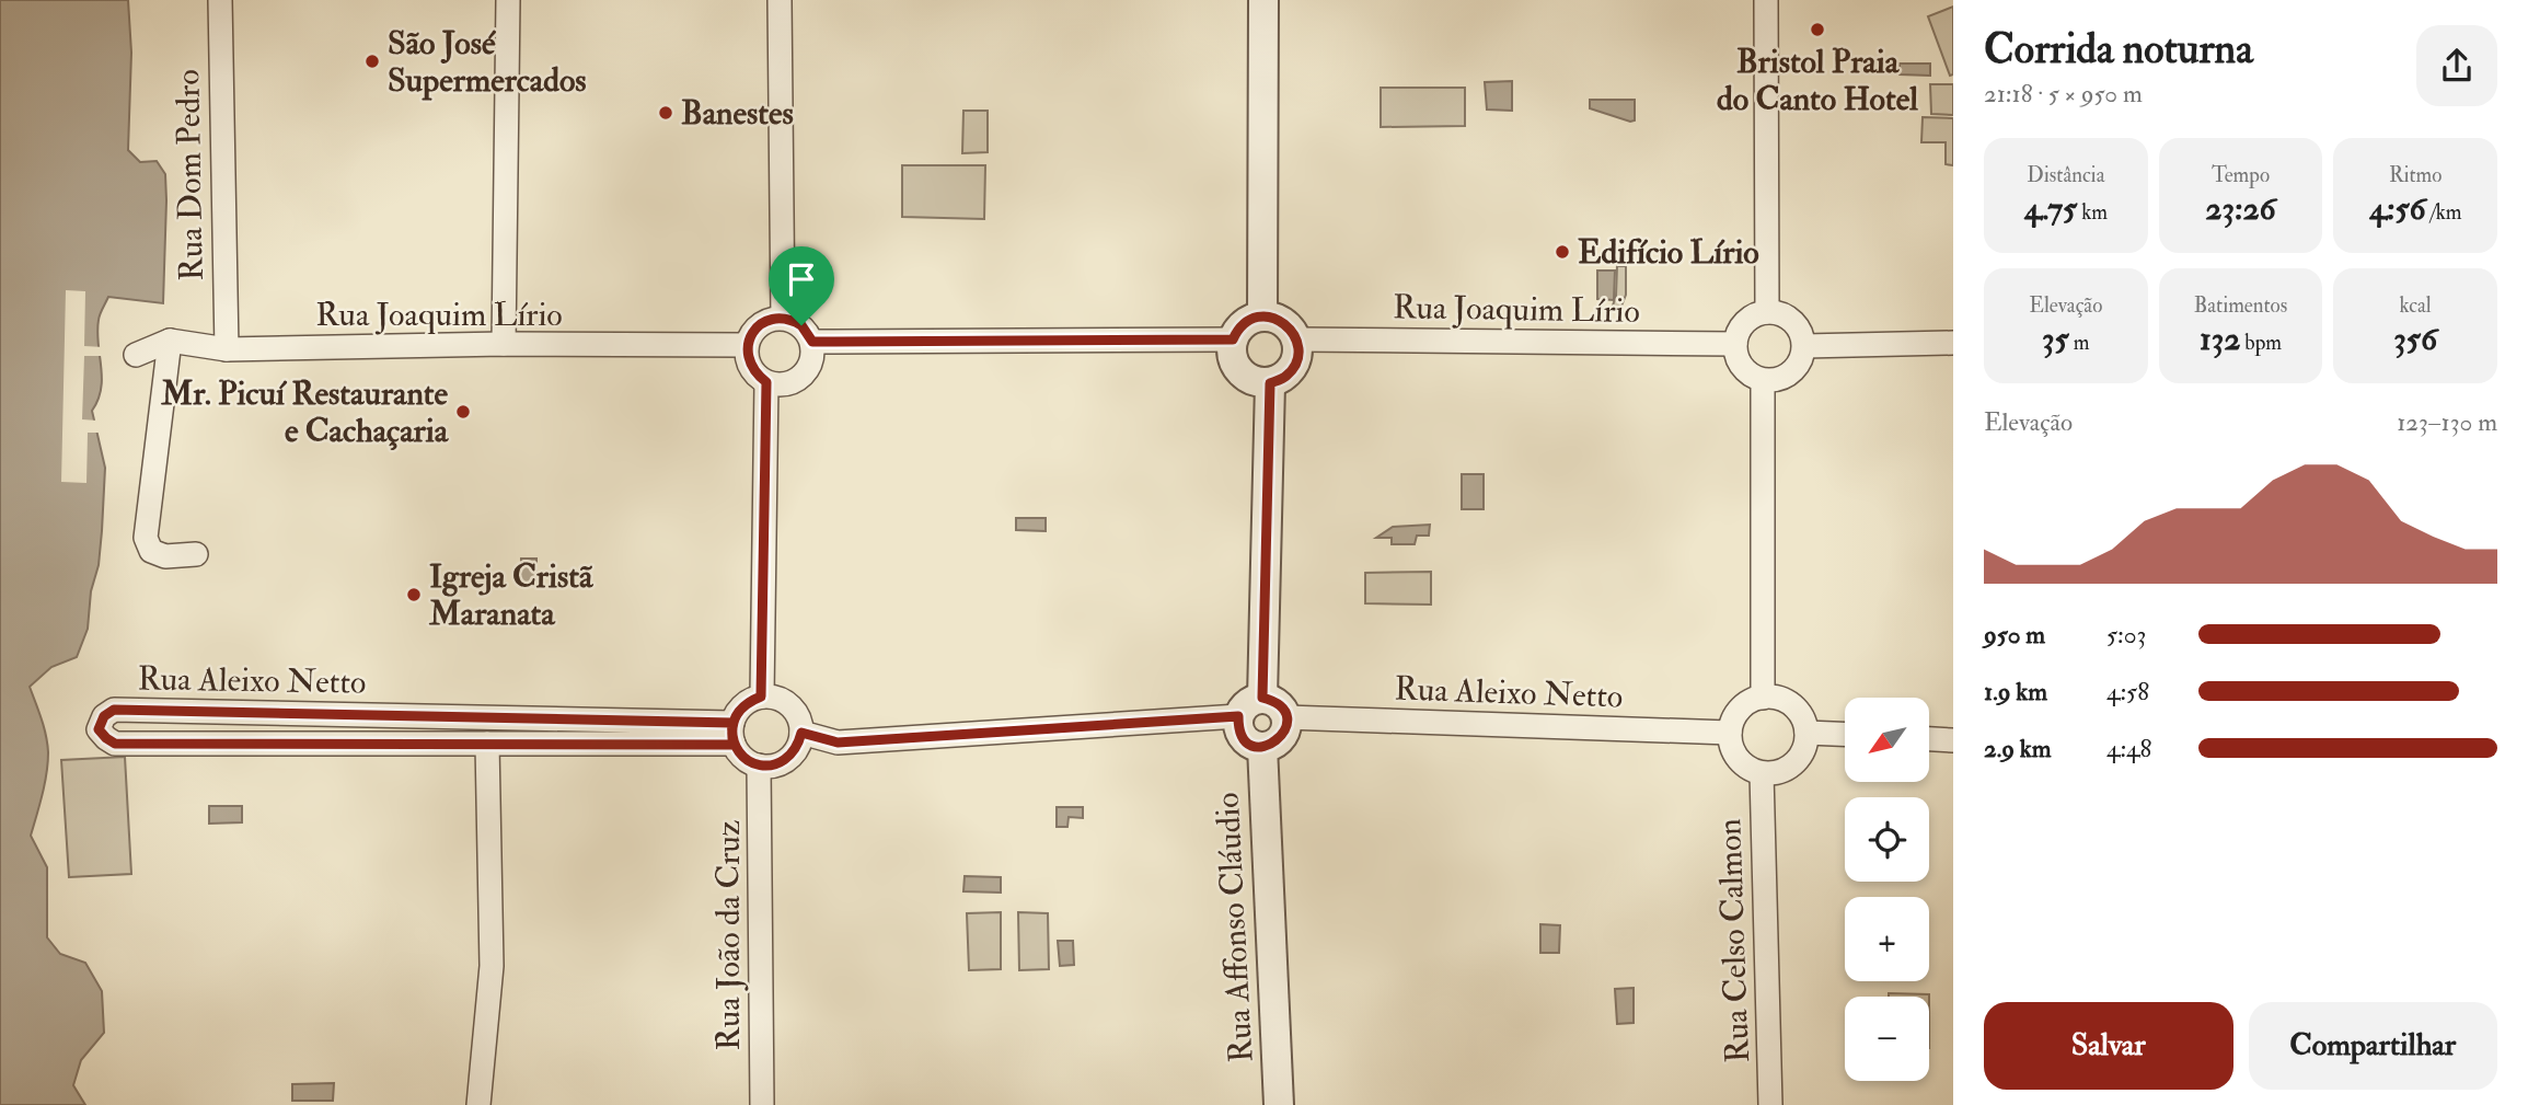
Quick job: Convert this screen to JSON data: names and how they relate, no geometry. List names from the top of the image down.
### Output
{
  "streets": {
    "street": [
      "Rua Dom Pedro",
      "Rua Joaquim Lírio",
      "Rua Aleixo Netto",
      "Rua Affonso Cláudio",
      "Rua João da Cruz",
      "Rua Celso Calmon"
    ]
  },
  "crossings": [
    ["Rua Dom Pedro", "Rua Joaquim Lírio"],
    ["Rua Aleixo Netto", "Rua Affonso Cláudio"],
    ["Rua Aleixo Netto", "Rua João da Cruz"],
    ["Rua Aleixo Netto", "Rua Celso Calmon"]
  ],
  "places": [
    "Bristol Praia do Canto Hotel",
    "São José Supermercados",
    "Banestes",
    "Edifício Lírio",
    "Mr. Picuí Restaurante e Cachaçaria",
    "Igreja Cristã Maranata"
  ],
  "north": "bottom left",
  "page": {
    "heading": ["Corrida noturna", "21:18 · 5 × 950 m"],
    "stats": [
      ["Distância", "4.75 km"],
      ["Tempo", "23:26"],
      ["Ritmo", "4:56 /km"],
      ["Elevação", "35 m"],
      ["Batimentos", "132 bpm"],
      ["kcal", "356"]
    ],
    "chart": ["Elevação", "123–130 m"],
    "list": [
      {
        "name": "950 m",
        "note": "5:03"
      },
      {
        "name": "1.9 km",
        "note": "4:58"
      },
      {
        "name": "2.9 km",
        "note": "4:48"
      }
    ],
    "map_buttons": ["+", "−"],
    "buttons": ["Salvar", "Compartilhar"]
  }
}
